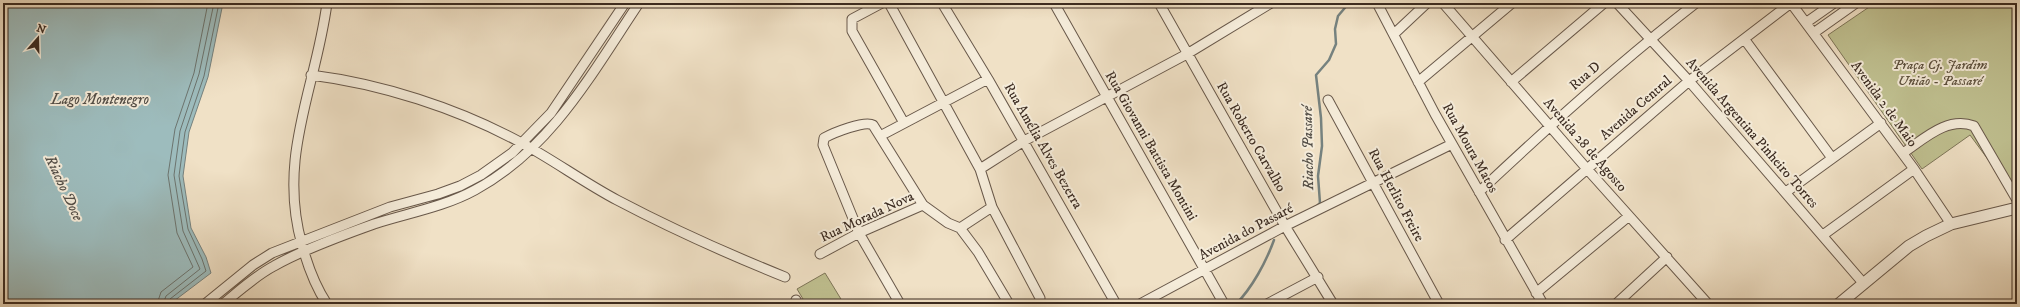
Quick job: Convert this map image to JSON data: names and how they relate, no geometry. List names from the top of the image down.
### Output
{
  "streets": {
    "street": [
      "Rua D",
      "Avenida 2 de Maio",
      "Avenida Central",
      "Avenida Argentina Pinheiro Torres",
      "Rua Roberto Carvalho",
      "Avenida 28 de Agosto",
      "Rua Amélia Alves Bezerra",
      "Rua Giovanni Battista Montini",
      "Rua Moura Matos",
      "Rua Herlito Freire",
      "Rua Morada Nova",
      "Avenida do Passaré"
    ]
  },
  "crossings": [
    ["Rua D", "Avenida Argentina Pinheiro Torres"],
    ["Rua D", "Avenida 28 de Agosto"],
    ["Rua D", "Rua Moura Matos"],
    ["Avenida 2 de Maio", "Avenida Central"],
    ["Avenida Central", "Avenida Argentina Pinheiro Torres"],
    ["Avenida Central", "Avenida 28 de Agosto"],
    ["Avenida Central", "Rua Moura Matos"],
    ["Rua Roberto Carvalho", "Avenida do Passaré"],
    ["Rua Giovanni Battista Montini", "Avenida do Passaré"],
    ["Rua Moura Matos", "Avenida do Passaré"],
    ["Rua Herlito Freire", "Avenida do Passaré"]
  ],
  "water": ["Lago Montenegro", "Riacho Passaré", "Riacho Doce"],
  "parks": ["Praça Cj. Jardim União - Passaré"],
  "north": "top"
}
